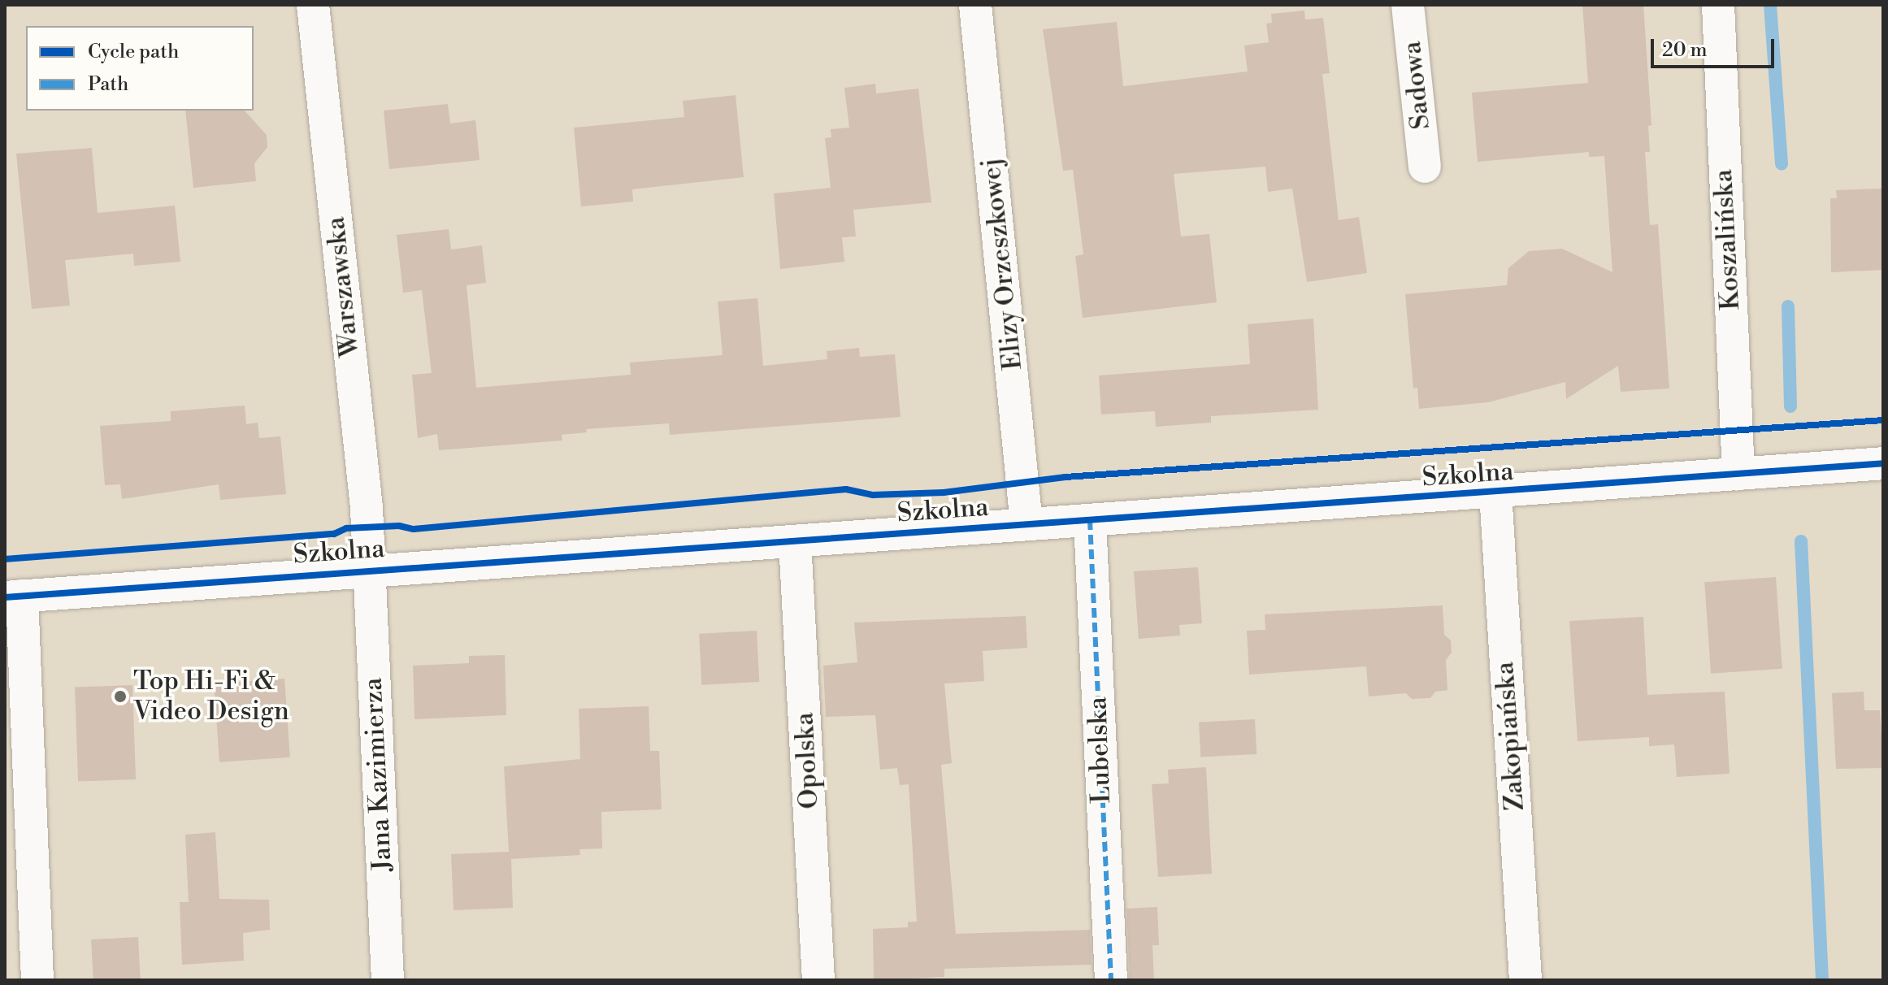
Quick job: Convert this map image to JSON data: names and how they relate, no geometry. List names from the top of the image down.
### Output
{
  "streets": {
    "street": [
      "Sadowa",
      "Koszalińska",
      "Elizy Orzeszkowej",
      "Warszawska",
      "Szkolna",
      "Zakopiańska",
      "Lubelska",
      "Opolska",
      "Jana Kazimierza"
    ]
  },
  "crossings": [
    ["Koszalińska", "Szkolna"],
    ["Elizy Orzeszkowej", "Szkolna"],
    ["Warszawska", "Szkolna"],
    ["Warszawska", "Jana Kazimierza"],
    ["Szkolna", "Zakopiańska"],
    ["Szkolna", "Lubelska"],
    ["Szkolna", "Opolska"],
    ["Szkolna", "Jana Kazimierza"]
  ],
  "places": ["Top Hi-Fi & Video Design"],
  "legend": ["Cycle path", "Path"],
  "scale_bar": "20 m"
}
